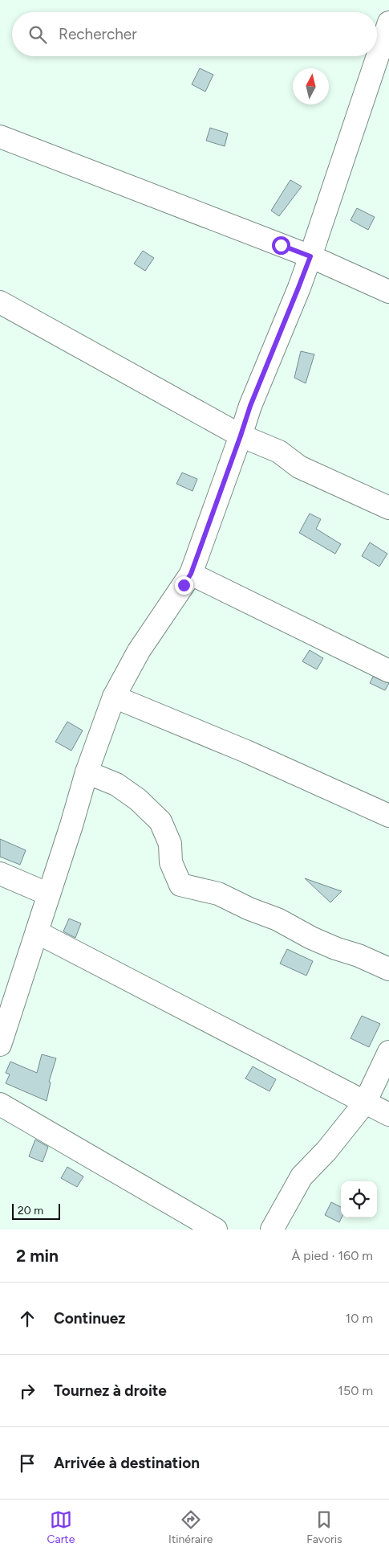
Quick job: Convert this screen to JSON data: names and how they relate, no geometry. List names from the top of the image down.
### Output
{
  "scale_bar": "20 m",
  "north": "top",
  "page": {
    "search": "Rechercher",
    "scale": "20 m",
    "heading": ["2 min", "À pied · 160 m"],
    "list": [
      ["Continuez", "10 m"],
      ["Tournez à droite", "150 m"],
      "Arrivée à destination"
    ],
    "nav": ["Carte", "Itinéraire", "Favoris"]
  }
}
